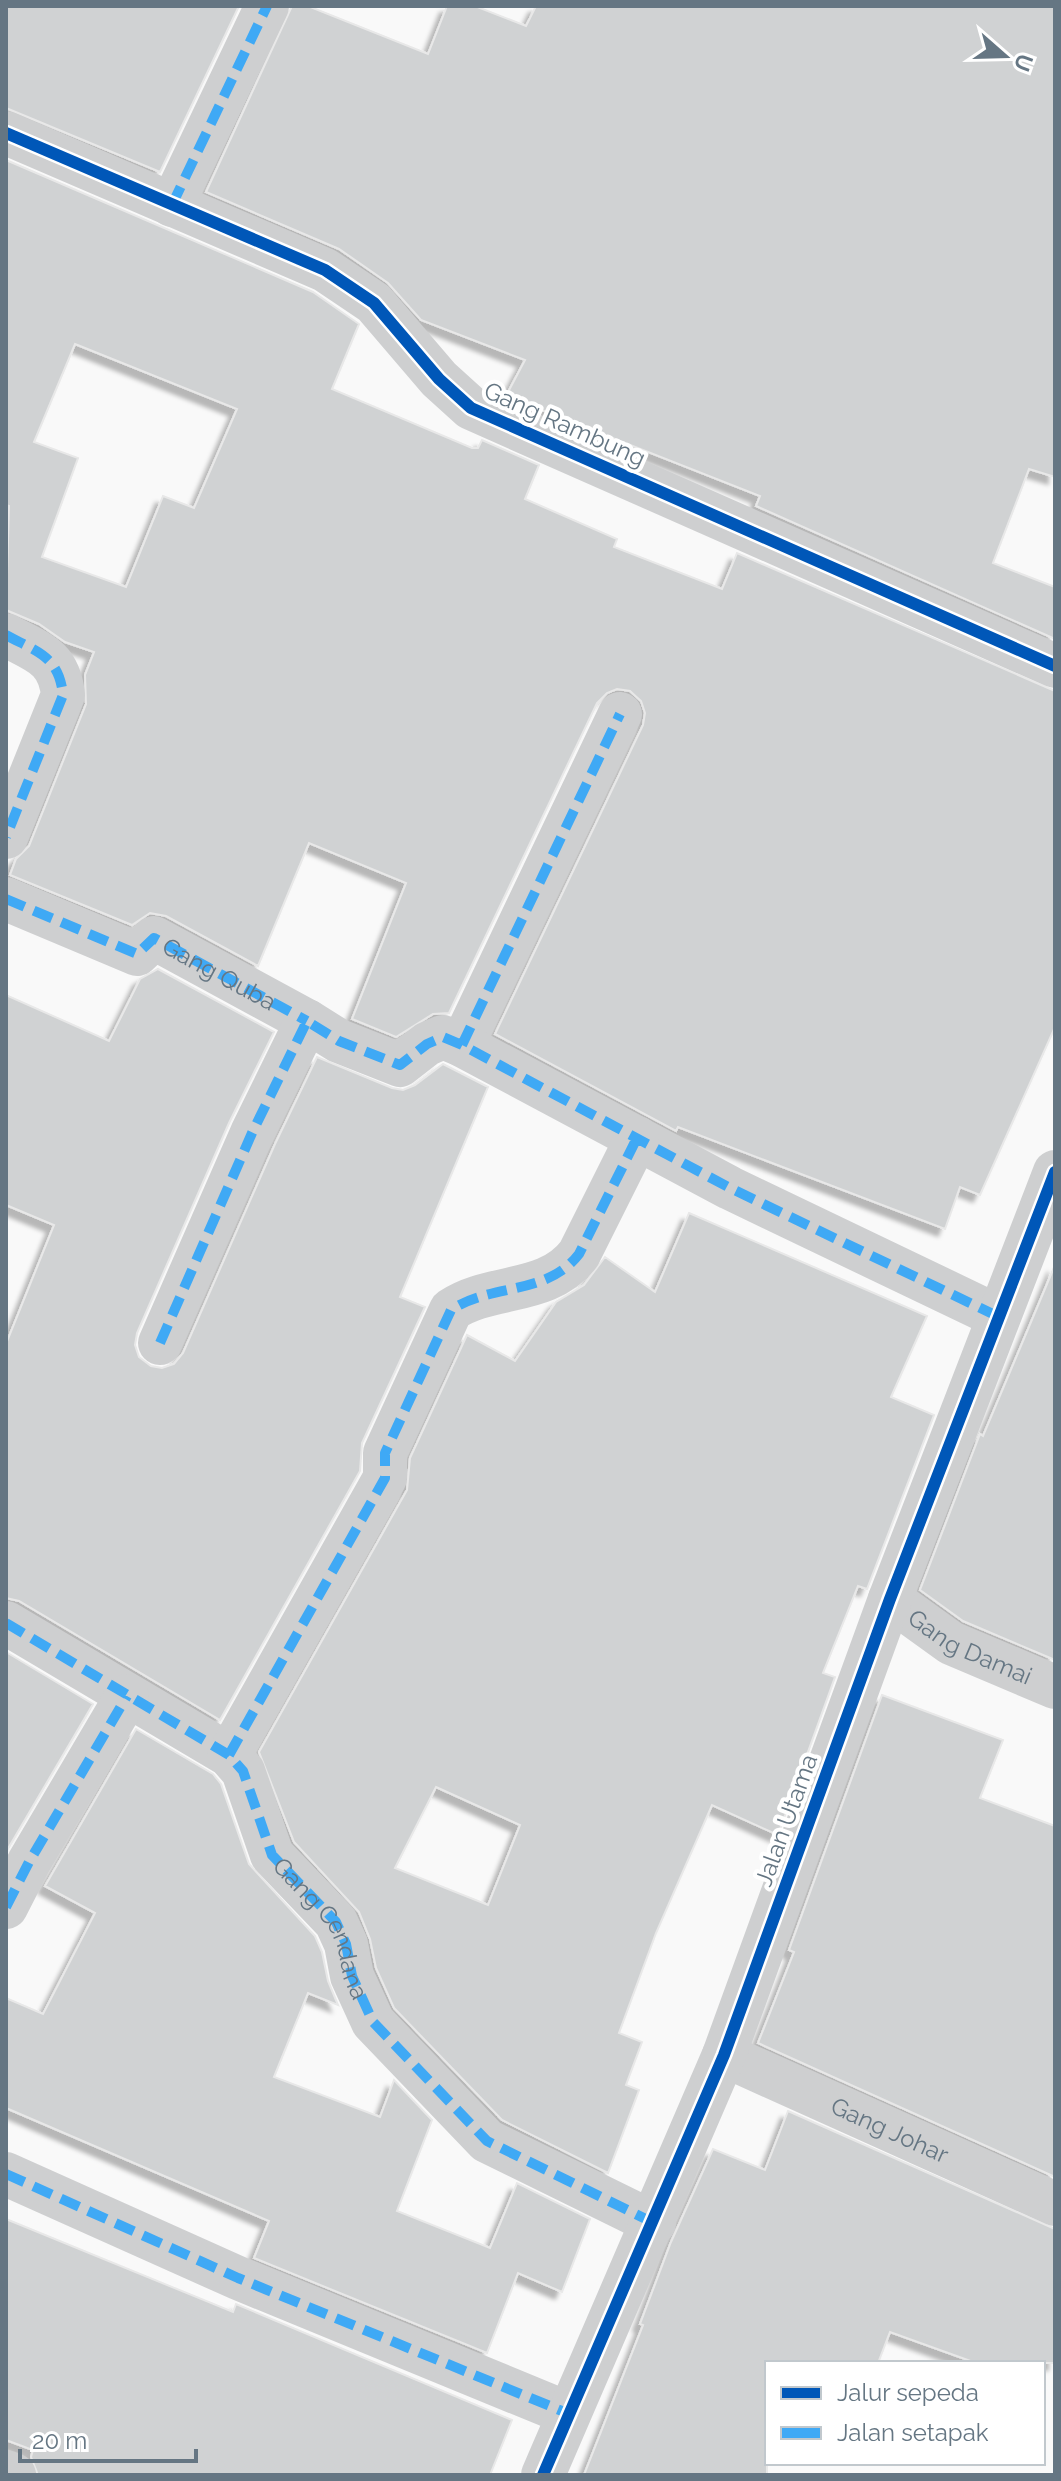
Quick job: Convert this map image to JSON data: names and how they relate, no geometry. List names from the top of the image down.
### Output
{
  "streets": {
    "street": [
      "Gang Rambung",
      "Gang Quba",
      "Gang Damai",
      "Jalan Utama",
      "Gang Cendana",
      "Gang Johar"
    ]
  },
  "crossings": [
    ["Gang Damai", "Jalan Utama"],
    ["Jalan Utama", "Gang Cendana"],
    ["Jalan Utama", "Gang Johar"]
  ],
  "legend": ["Jalur sepeda", "Jalan setapak"],
  "scale_bar": "20 m",
  "north": "right"
}
